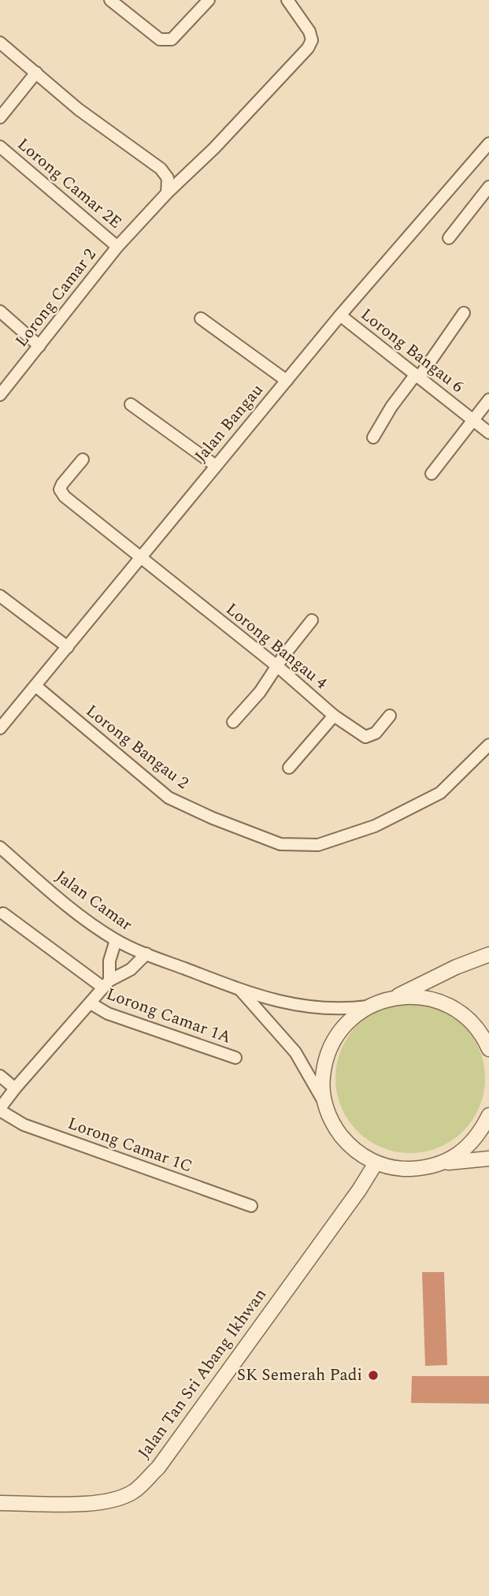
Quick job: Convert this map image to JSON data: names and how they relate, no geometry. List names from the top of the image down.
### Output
{
  "streets": {
    "street": [
      "Lorong Camar 2E",
      "Lorong Camar 2",
      "Lorong Bangau 6",
      "Jalan Bangau",
      "Lorong Bangau 4",
      "Lorong Bangau 2",
      "Jalan Camar",
      "Lorong Camar 1A",
      "Lorong Camar 1C",
      "Jalan Tan Sri Abang Ikhwan"
    ]
  },
  "crossings": [
    ["Lorong Camar 2E", "Lorong Camar 2"],
    ["Lorong Bangau 6", "Jalan Bangau"],
    ["Jalan Bangau", "Lorong Bangau 4"],
    ["Jalan Bangau", "Lorong Bangau 2"]
  ],
  "places": ["SK Semerah Padi"]
}
